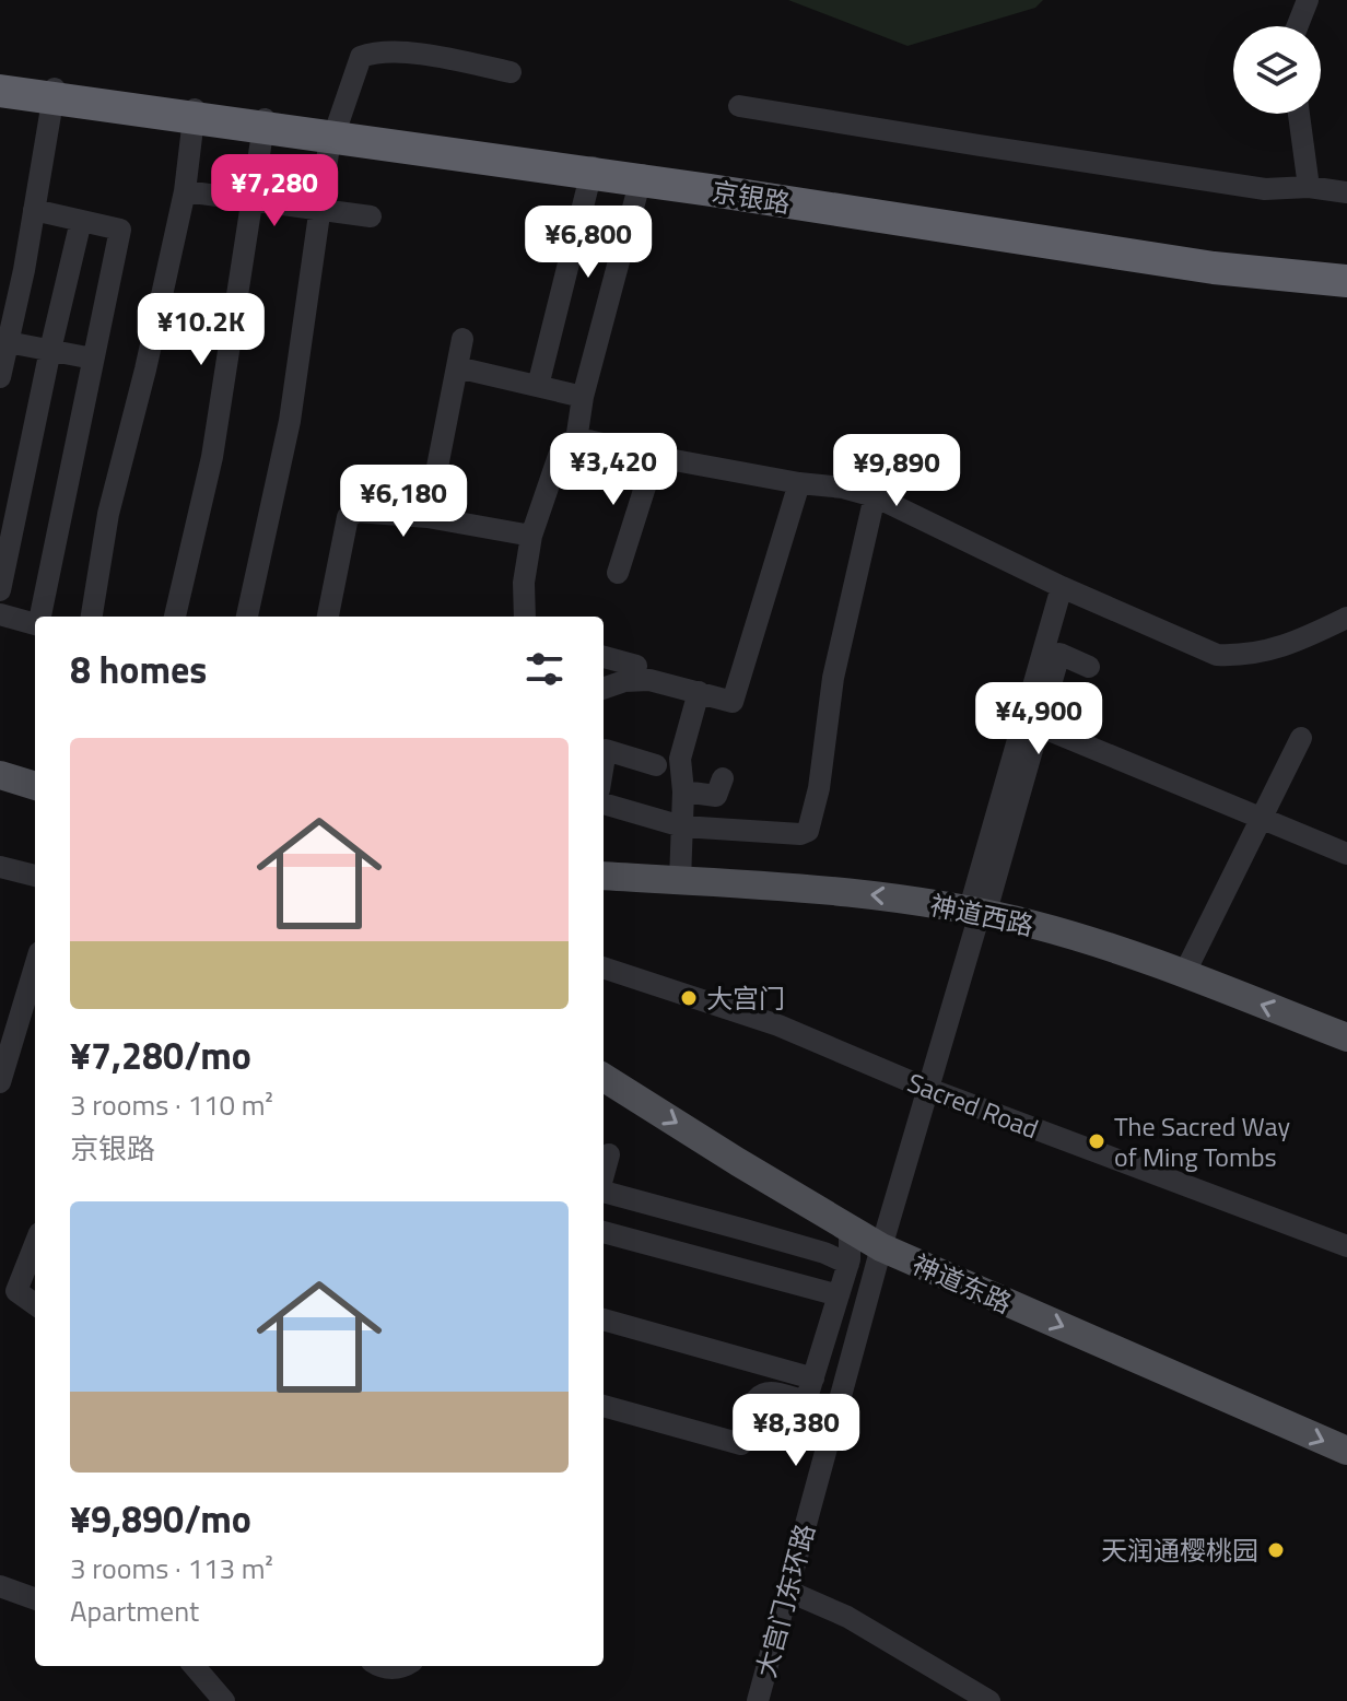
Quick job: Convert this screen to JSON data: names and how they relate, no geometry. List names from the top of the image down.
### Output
{
  "streets": {
    "highway": ["京银路"],
    "main road": ["神道西路", "神道东路"],
    "street": ["Sacred Road", "大宫门东环路"]
  },
  "crossings": [
    ["神道西路", "大宫门东环路"],
    ["Sacred Road", "大宫门东环路"],
    ["神道东路", "大宫门东环路"]
  ],
  "one_way": ["神道西路", "神道东路"],
  "places": ["大宫门", "The Sacred Way of Ming Tombs", "天润通樱桃园"],
  "page": {
    "price": [
      "¥7,280",
      "¥6,800",
      "¥10.2K",
      "¥3,420",
      "¥9,890",
      "¥6,180",
      "¥4,900",
      "¥8,380"
    ],
    "heading": "8 homes",
    "list": [
      {
        "name": "¥7,280/mo",
        "note": "3 rooms · 110 m² · 京银路"
      },
      {
        "name": "¥9,890/mo",
        "note": "3 rooms · 113 m² · Apartment"
      }
    ]
  }
}
